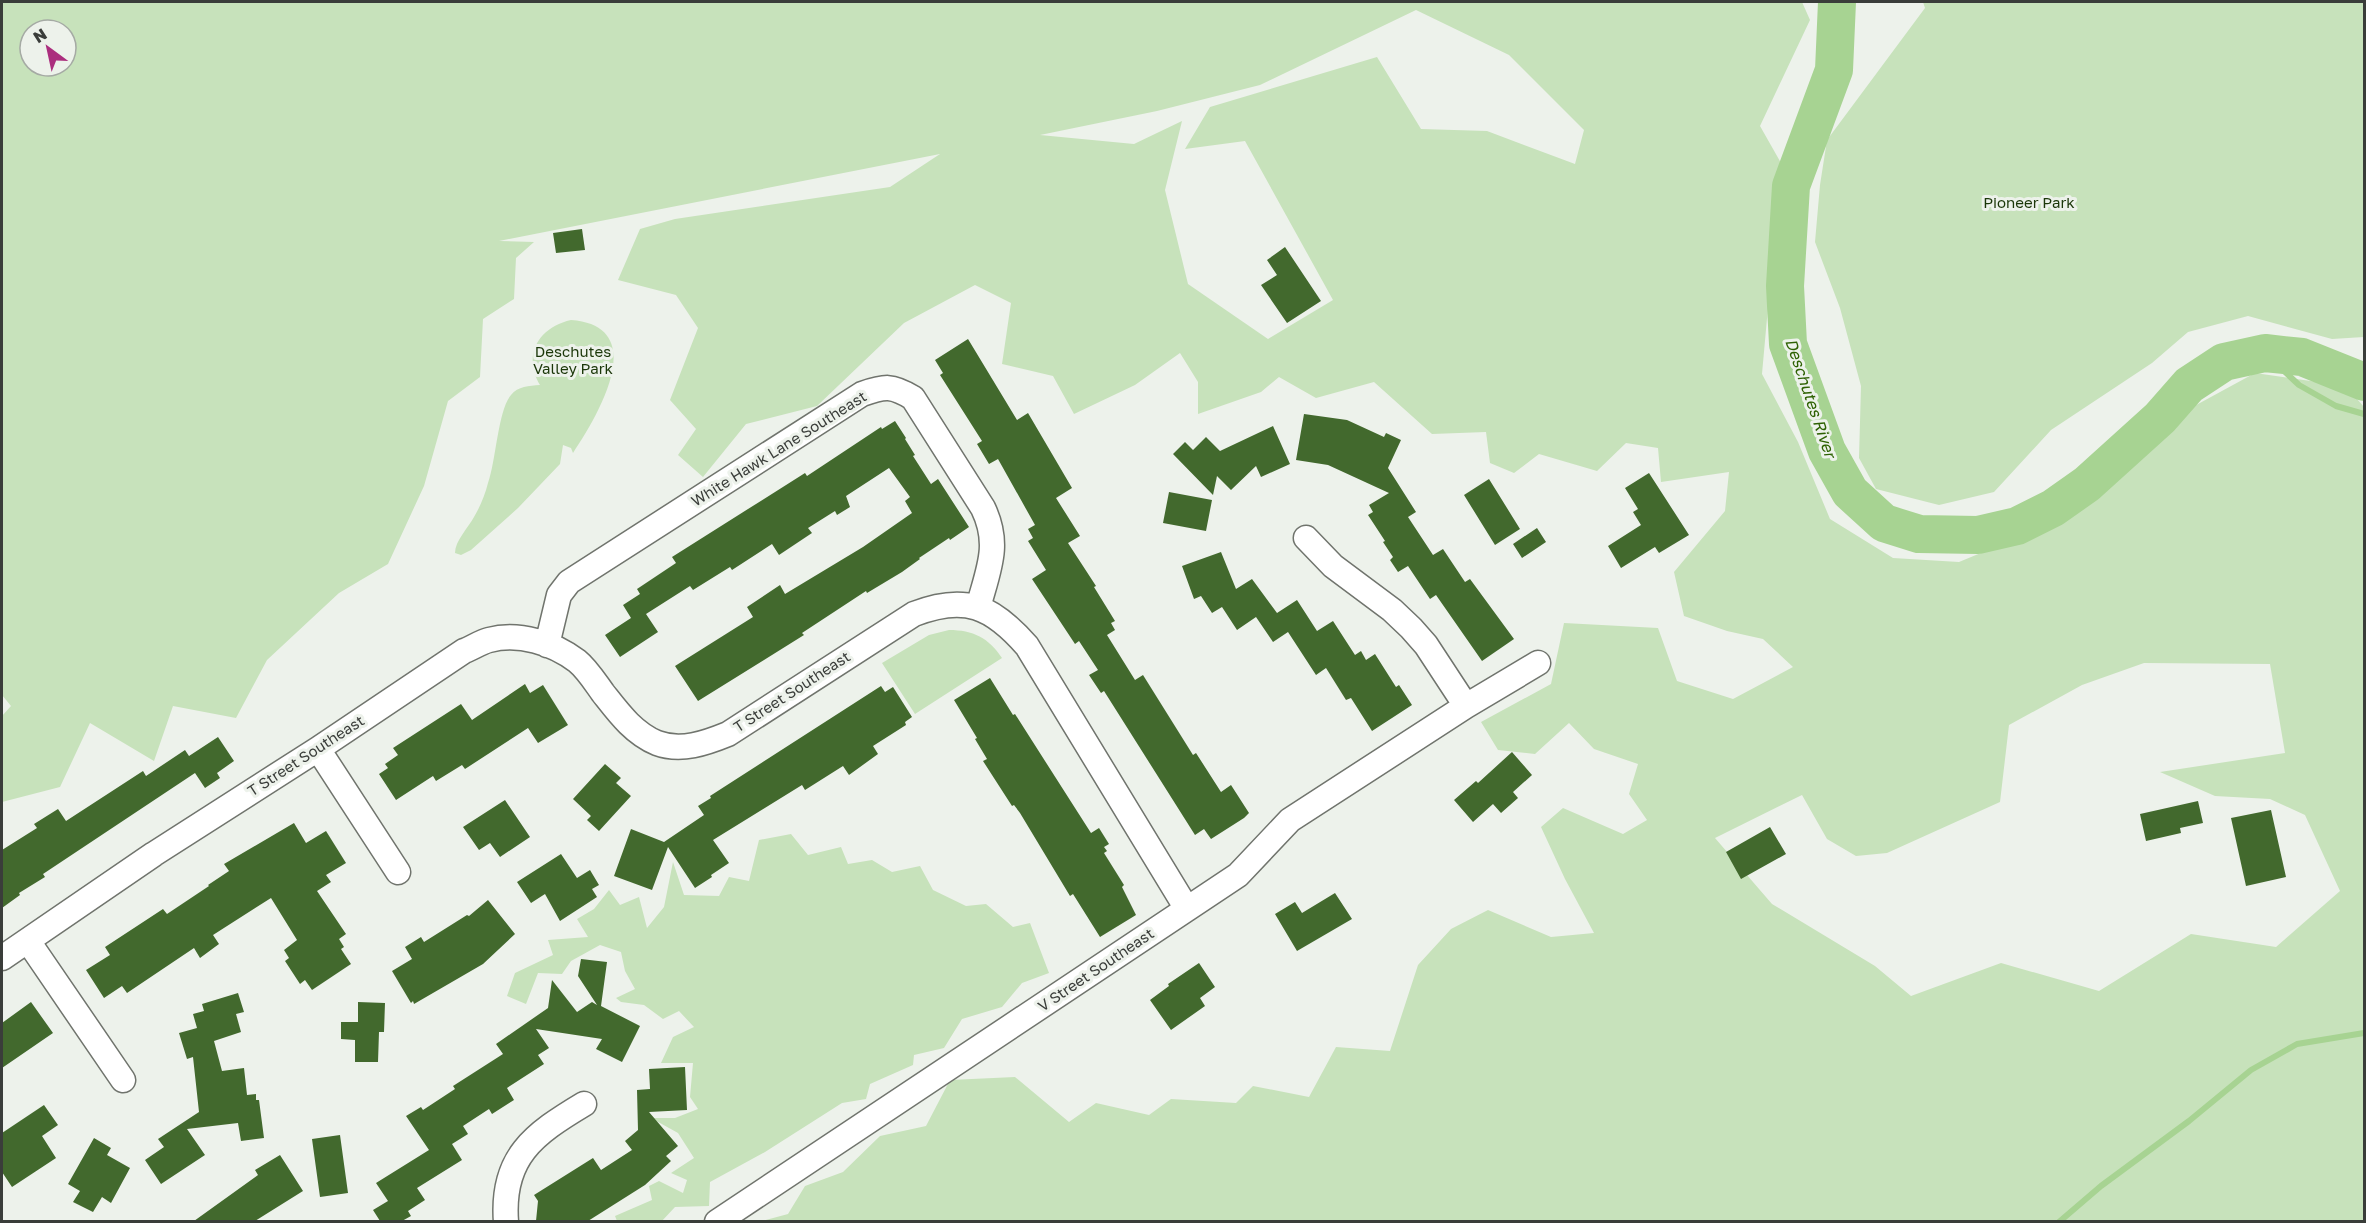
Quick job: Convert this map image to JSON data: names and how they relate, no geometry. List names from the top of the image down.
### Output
{
  "streets": {
    "street": ["White Hawk Lane Southeast", "T Street Southeast", "V Street Southeast"]
  },
  "crossings": [
    ["White Hawk Lane Southeast", "T Street Southeast"],
    ["T Street Southeast", "V Street Southeast"]
  ],
  "water": ["Deschutes River"],
  "parks": ["Pioneer Park", "Deschutes Valley Park"],
  "north": "top left"
}
